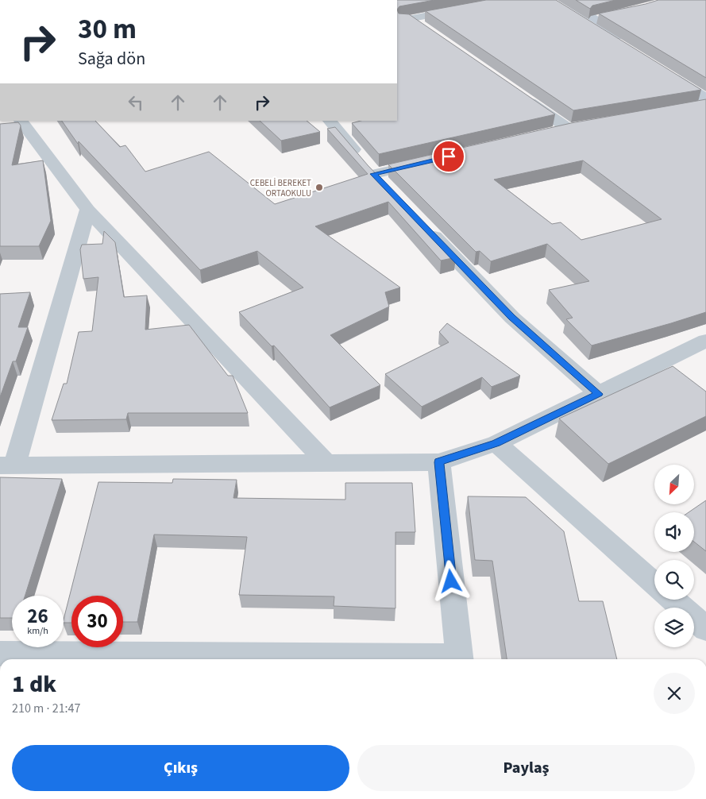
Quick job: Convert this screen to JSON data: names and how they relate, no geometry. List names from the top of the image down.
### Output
{
  "places": ["CEBELİ BEREKET ORTAOKULU"],
  "north": "bottom left",
  "page": {
    "turn": ["30 m", "Sağa dön"],
    "speed": "26 km/h",
    "limit": "30",
    "heading": ["1 dk", "210 m · 21:47"],
    "buttons": ["Çıkış", "Paylaş"]
  }
}
